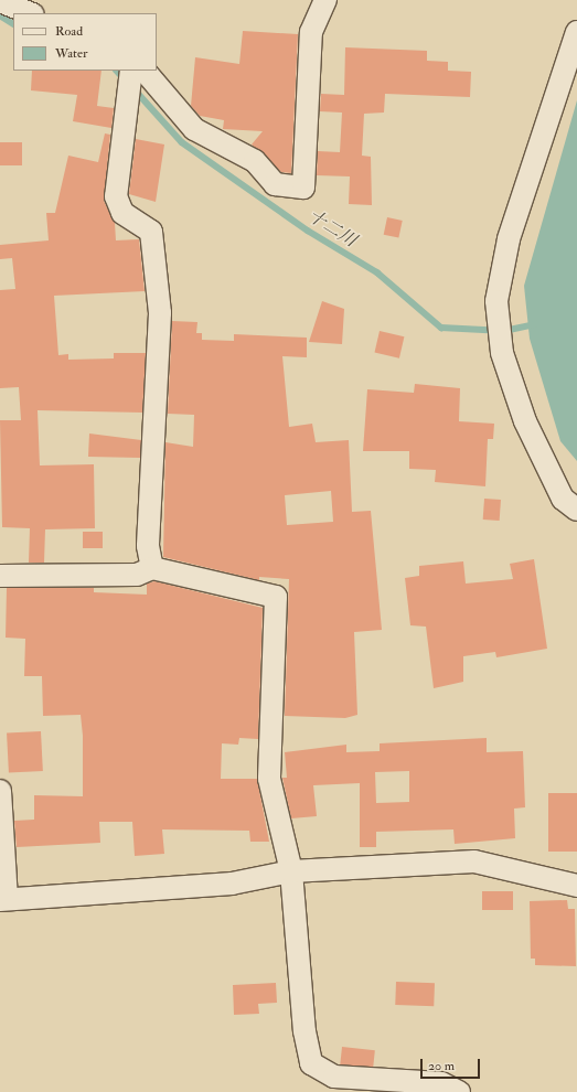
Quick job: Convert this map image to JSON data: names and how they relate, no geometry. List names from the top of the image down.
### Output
{
  "water": ["十二川"],
  "legend": ["Road", "Water"],
  "scale_bar": "20 m"
}
